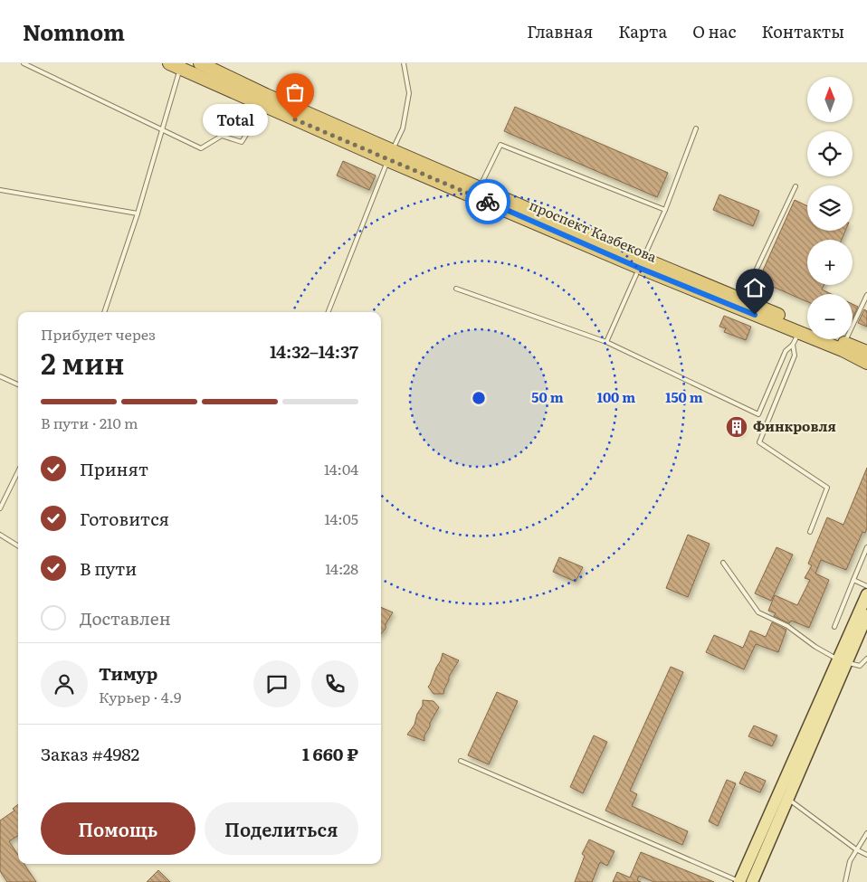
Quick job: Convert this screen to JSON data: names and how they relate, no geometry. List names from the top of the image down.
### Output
{
  "streets": {
    "highway": ["проспект Казбекова"]
  },
  "places": {
    "other": ["Total"],
    "building": ["Финкровля"]
  },
  "north": "top",
  "page": {
    "header": "Nomnom",
    "nav": [
      "Главная",
      "Карта",
      "О нас",
      "Контакты"
    ],
    "map_buttons": ["+", "−"],
    "bubble": "Total",
    "heading": ["2 мин", "Прибудет через", "14:32–14:37"],
    "panel": [
      "Тимур",
      "Курьер · 4.9",
      "Заказ #4982",
      "1 660 ₽"
    ],
    "bar": "В пути · 210 m",
    "list": [
      ["Принят", "14:04"],
      ["Готовится", "14:05"],
      ["В пути", "14:28"],
      "Доставлен"
    ],
    "buttons": ["Помощь", "Поделиться"]
  },
  "rings": ["50 m", "100 m", "150 m"]
}
